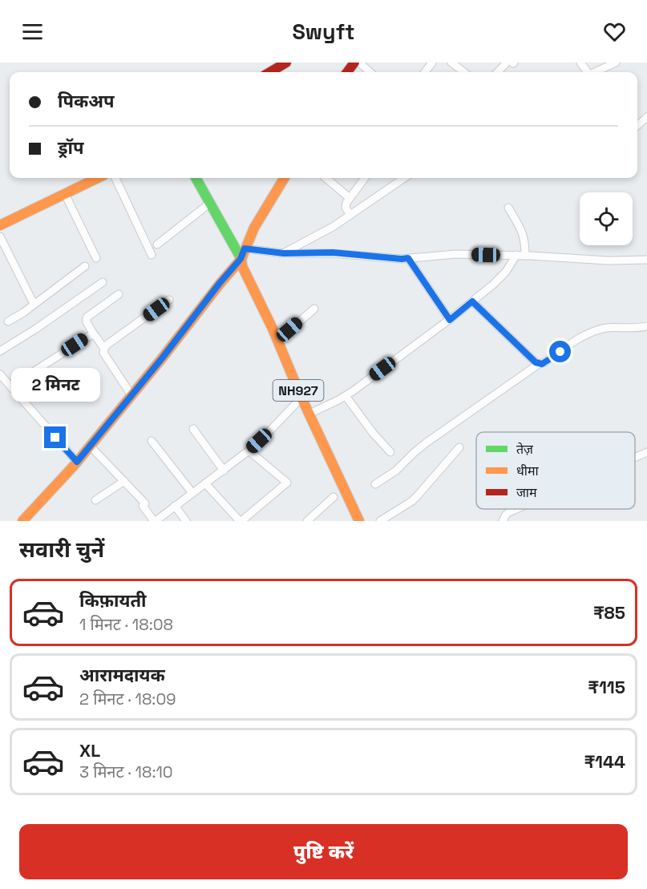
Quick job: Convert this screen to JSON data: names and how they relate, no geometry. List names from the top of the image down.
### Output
{
  "streets": {
    "main road": ["NH927"]
  },
  "legend": ["तेज़", "धीमा", "जाम"],
  "page": {
    "header": "Swyft",
    "banner": ["पिकअप", "ड्रॉप"],
    "bubble": "2 मिनट",
    "heading": "सवारी चुनें",
    "list": [
      {
        "name": "किफ़ायती",
        "note": "1 मिनट · 18:08",
        "value": "₹85"
      },
      {
        "name": "आरामदायक",
        "note": "2 मिनट · 18:09",
        "value": "₹115"
      },
      {
        "name": "XL",
        "note": "3 मिनट · 18:10",
        "value": "₹144"
      }
    ],
    "buttons": "पुष्टि करें"
  }
}
